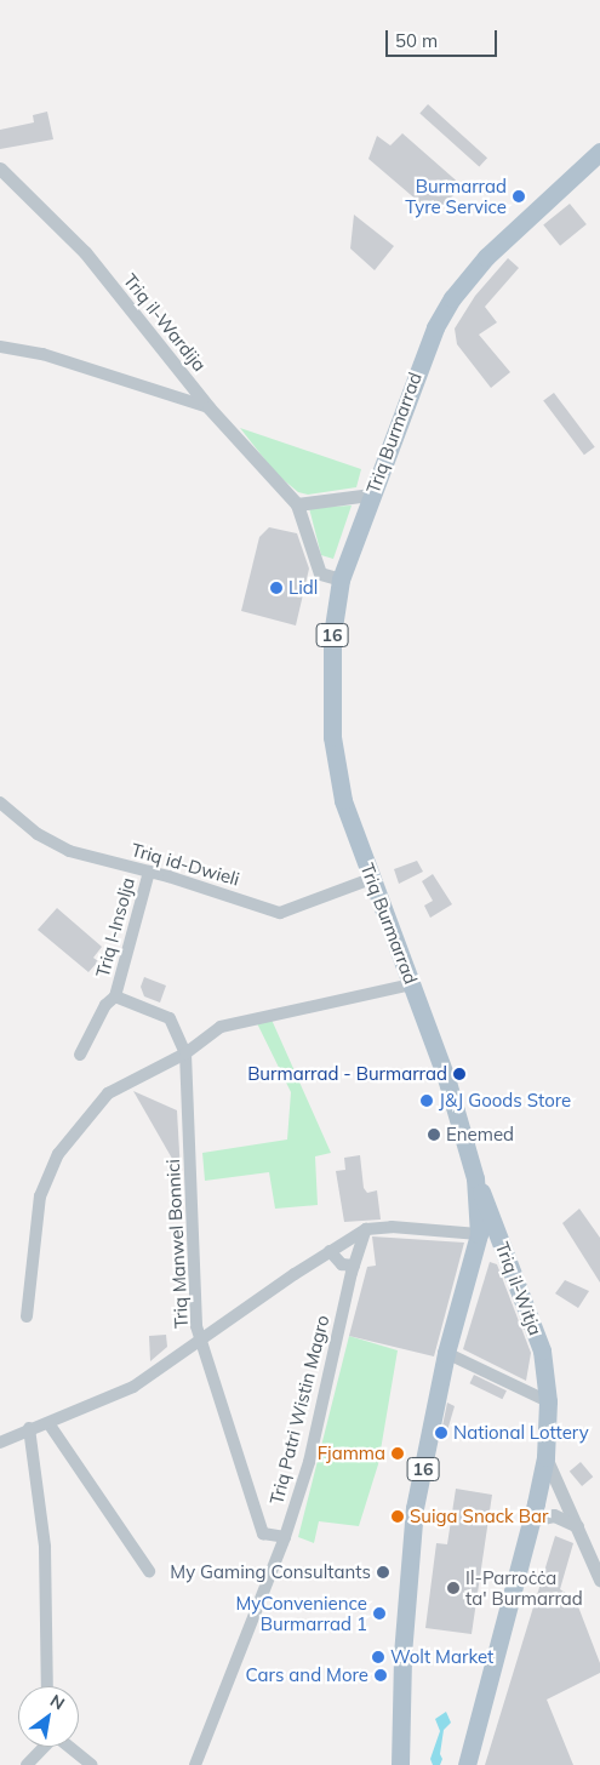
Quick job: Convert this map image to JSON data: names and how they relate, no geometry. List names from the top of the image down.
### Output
{
  "streets": {
    "main road": ["Triq Burmarrad", "16", "Triq il-Witja"],
    "street": [
      "Triq il-Wardija",
      "Triq id-Dwieli",
      "Triq l-Insolja",
      "Triq Manwel Bonnici",
      "Triq Patri Wistin Magro"
    ]
  },
  "crossings": [
    ["Triq il-Wardija", "Triq Burmarrad"],
    ["Triq Burmarrad", "Triq id-Dwieli"],
    ["Triq Burmarrad", "Triq il-Witja"],
    ["16", "Triq il-Witja"],
    ["Triq id-Dwieli", "Triq l-Insolja"],
    ["Triq l-Insolja", "Triq Manwel Bonnici"],
    ["Triq Manwel Bonnici", "Triq Patri Wistin Magro"]
  ],
  "places": [
    "Burmarrad Tyre Service",
    "Lidl",
    "Burmarrad - Burmarrad",
    "J&J Goods Store",
    "Enemed",
    "National Lottery",
    "Fjamma",
    "Suiga Snack Bar",
    "My Gaming Consultants",
    "Il-Parroċċa ta' Burmarrad",
    "MyConvenience Burmarrad 1",
    "Wolt Market",
    "Cars and More"
  ],
  "scale_bar": "50 m",
  "north": "top right"
}
